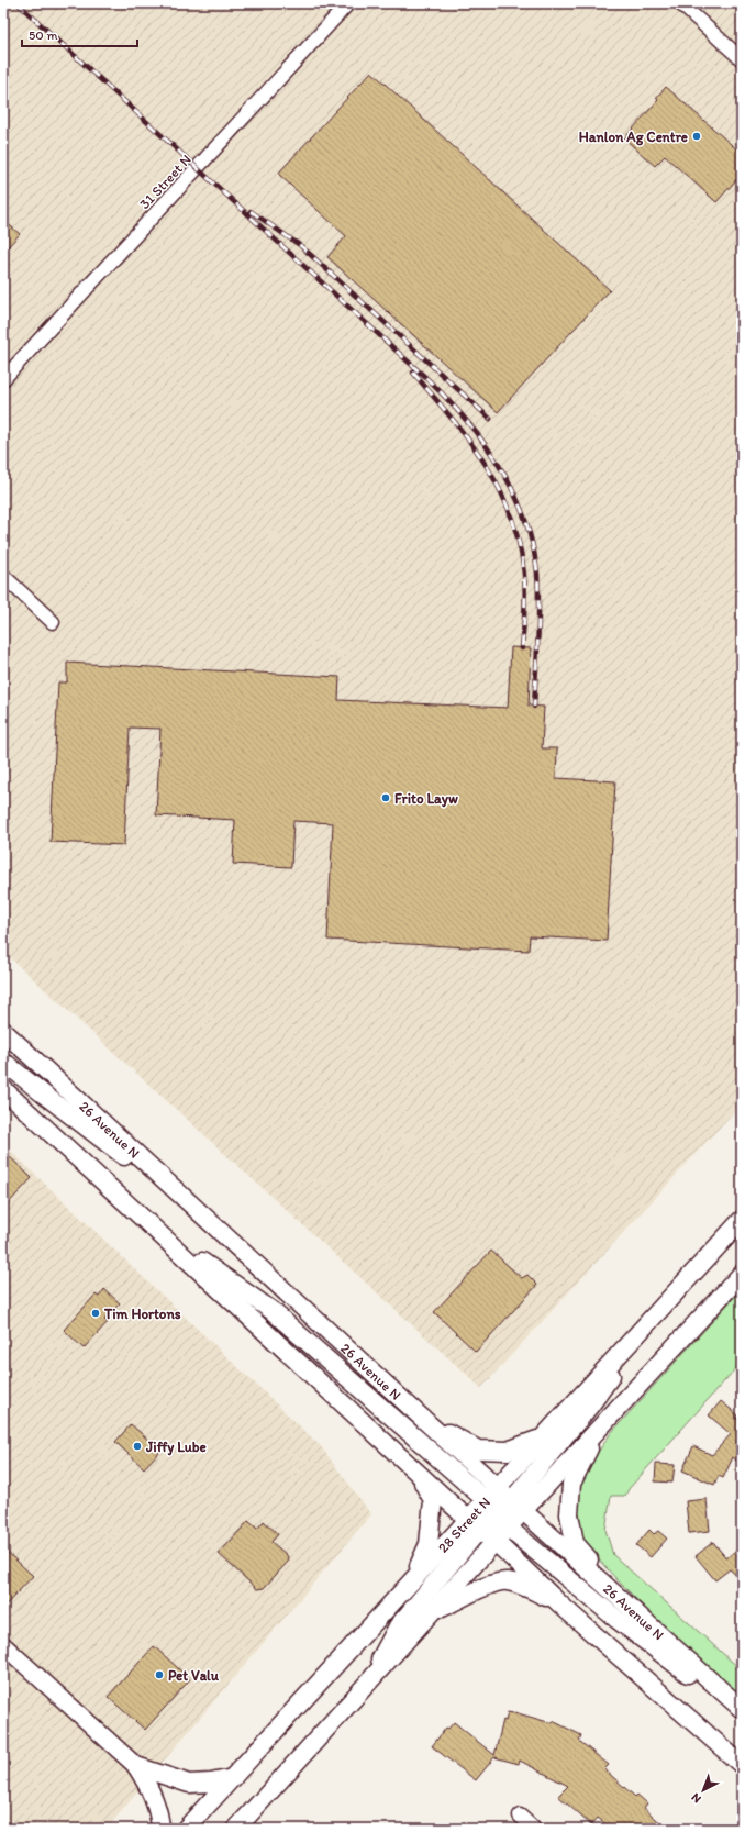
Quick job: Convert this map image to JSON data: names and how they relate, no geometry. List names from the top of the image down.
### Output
{
  "streets": {
    "main road": ["26 Avenue N", "28 Street N"],
    "street": ["31 Street N"]
  },
  "crossings": [
    ["26 Avenue N", "28 Street N"]
  ],
  "places": [
    "Hanlon Ag Centre",
    "Frito Layw",
    "Tim Hortons",
    "Jiffy Lube",
    "Pet Valu"
  ],
  "scale_bar": "50 m",
  "north": "bottom left"
}
